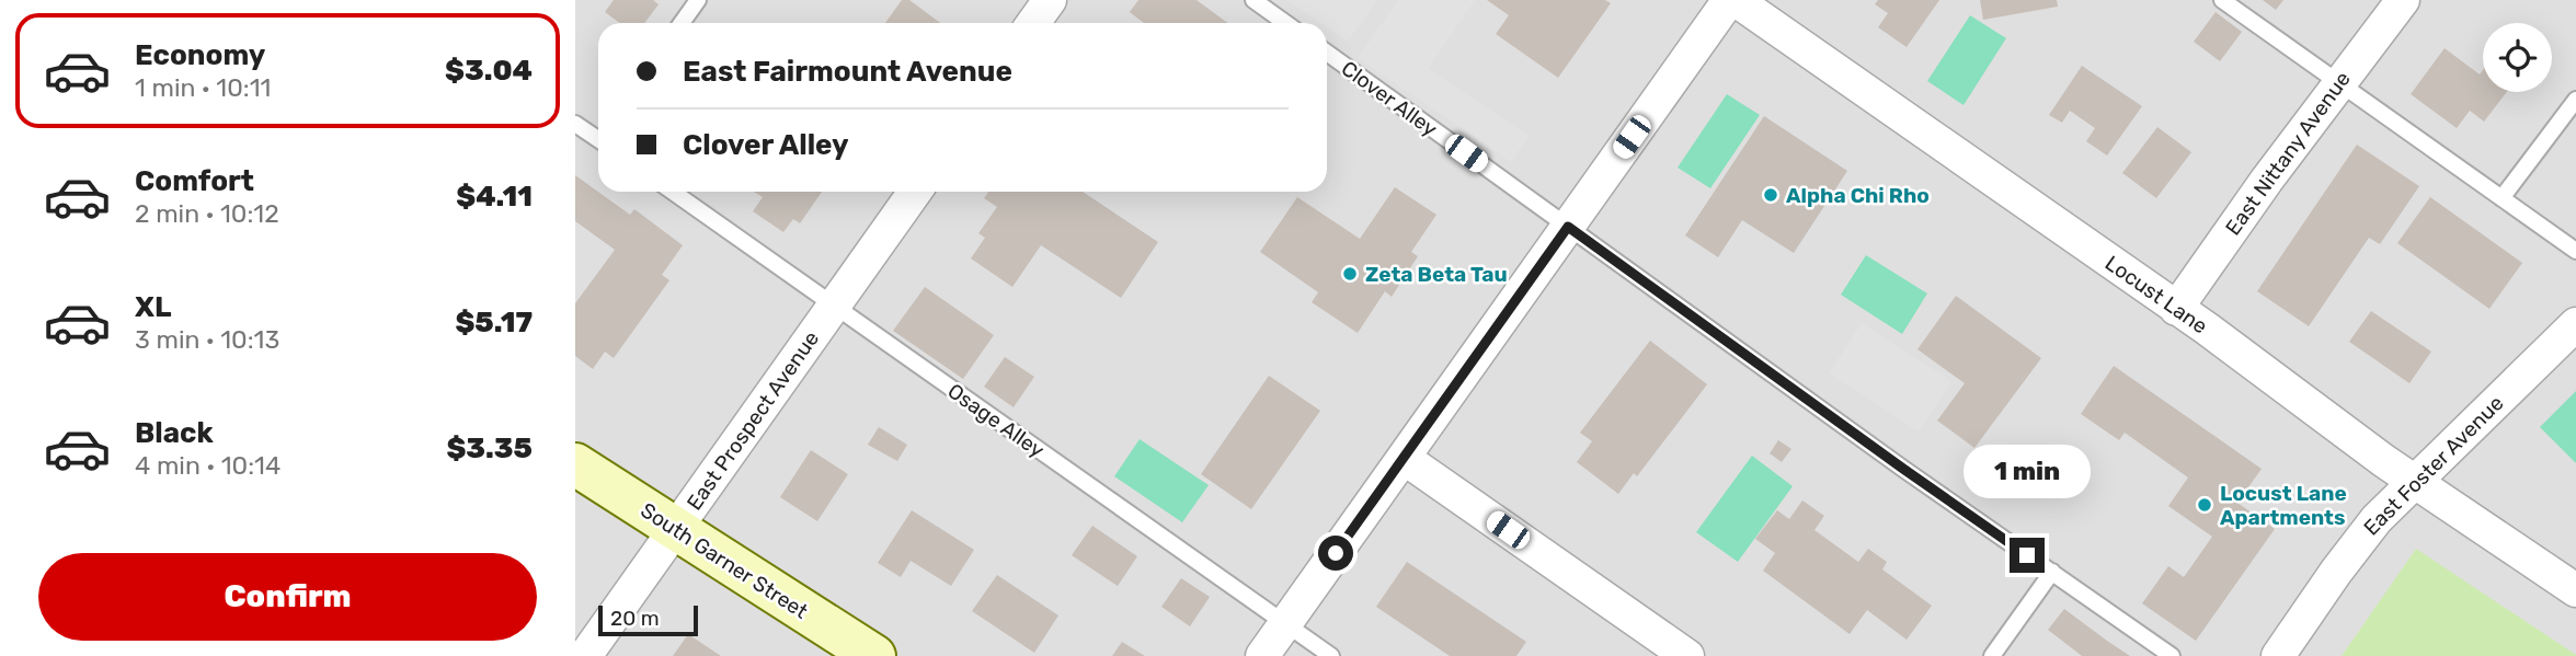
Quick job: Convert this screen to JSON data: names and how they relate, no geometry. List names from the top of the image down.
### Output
{
  "streets": {
    "street": [
      "East Nittany Avenue",
      "Locust Lane",
      "East Prospect Avenue",
      "East Foster Avenue",
      "South Garner Street"
    ],
    "lane": ["Clover Alley", "Osage Alley"]
  },
  "crossings": [
    ["East Nittany Avenue", "Locust Lane"],
    ["Locust Lane", "East Foster Avenue"],
    ["East Prospect Avenue", "Osage Alley"],
    ["East Prospect Avenue", "South Garner Street"]
  ],
  "places": ["Alpha Chi Rho", "Zeta Beta Tau", "Locust Lane Apartments"],
  "scale_bar": "20 m",
  "page": {
    "list": [
      {
        "name": "Economy",
        "note": "1 min · 10:11",
        "value": "$3.04"
      },
      {
        "name": "Comfort",
        "note": "2 min · 10:12",
        "value": "$4.11"
      },
      {
        "name": "XL",
        "note": "3 min · 10:13",
        "value": "$5.17"
      },
      {
        "name": "Black",
        "note": "4 min · 10:14",
        "value": "$3.35"
      }
    ],
    "banner": ["East Fairmount Avenue", "Clover Alley"],
    "bubble": "1 min",
    "buttons": "Confirm",
    "scale": "20 m"
  }
}
